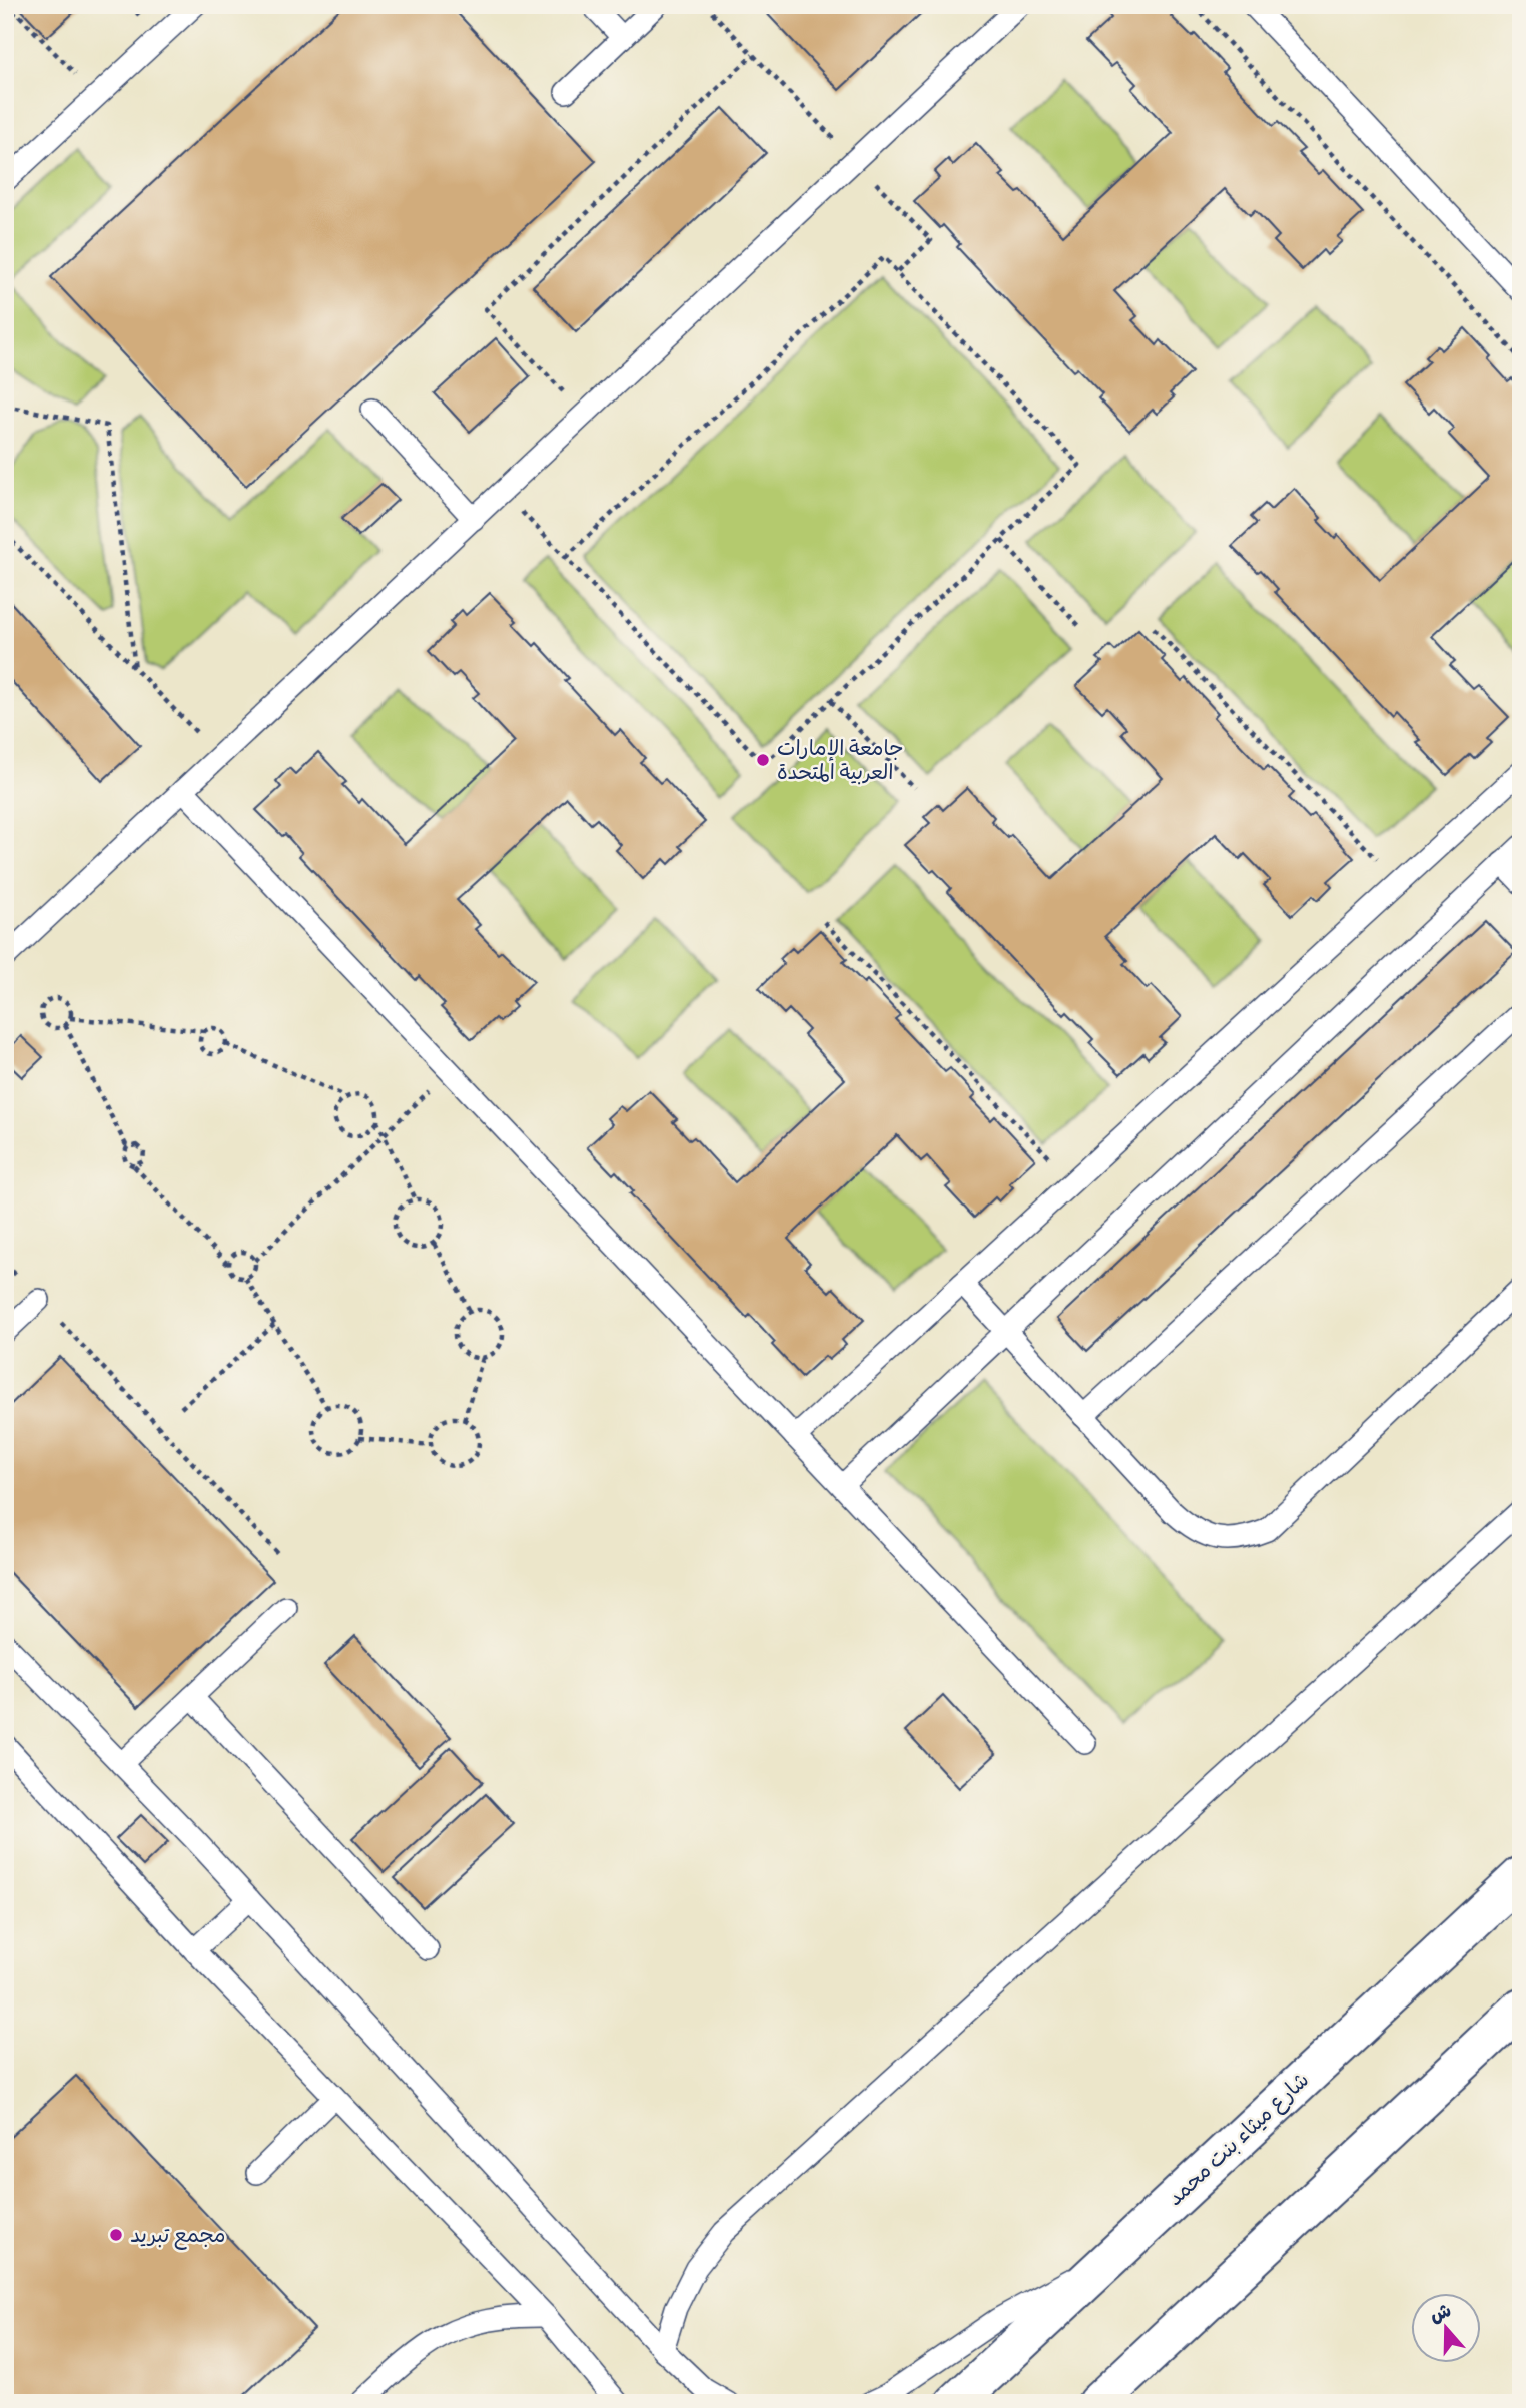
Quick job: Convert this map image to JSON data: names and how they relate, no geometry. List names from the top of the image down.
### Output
{
  "streets": {
    "main road": ["شارع ميثاء بنت محمد"]
  },
  "places": ["جامعة الإمارات العربية المتحدة", "مجمع تبريد"],
  "north": "top"
}
